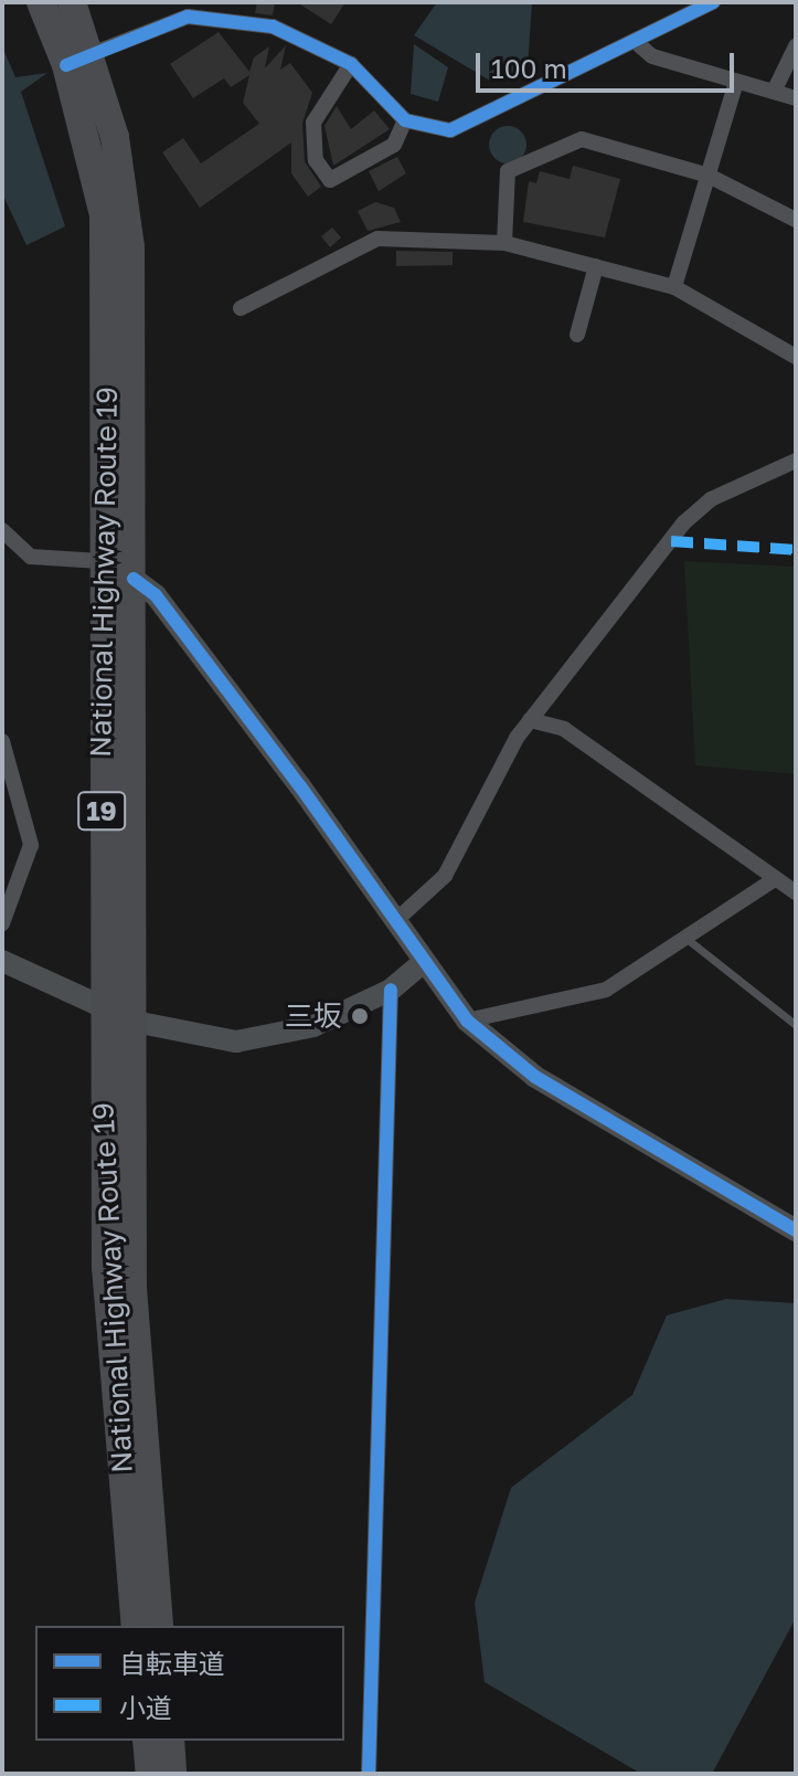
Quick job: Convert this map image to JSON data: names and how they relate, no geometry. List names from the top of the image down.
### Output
{
  "streets": {
    "highway": ["National Highway Route 19", "19"]
  },
  "places": ["三坂"],
  "legend": ["自転車道", "小道"],
  "scale_bar": "100 m"
}
